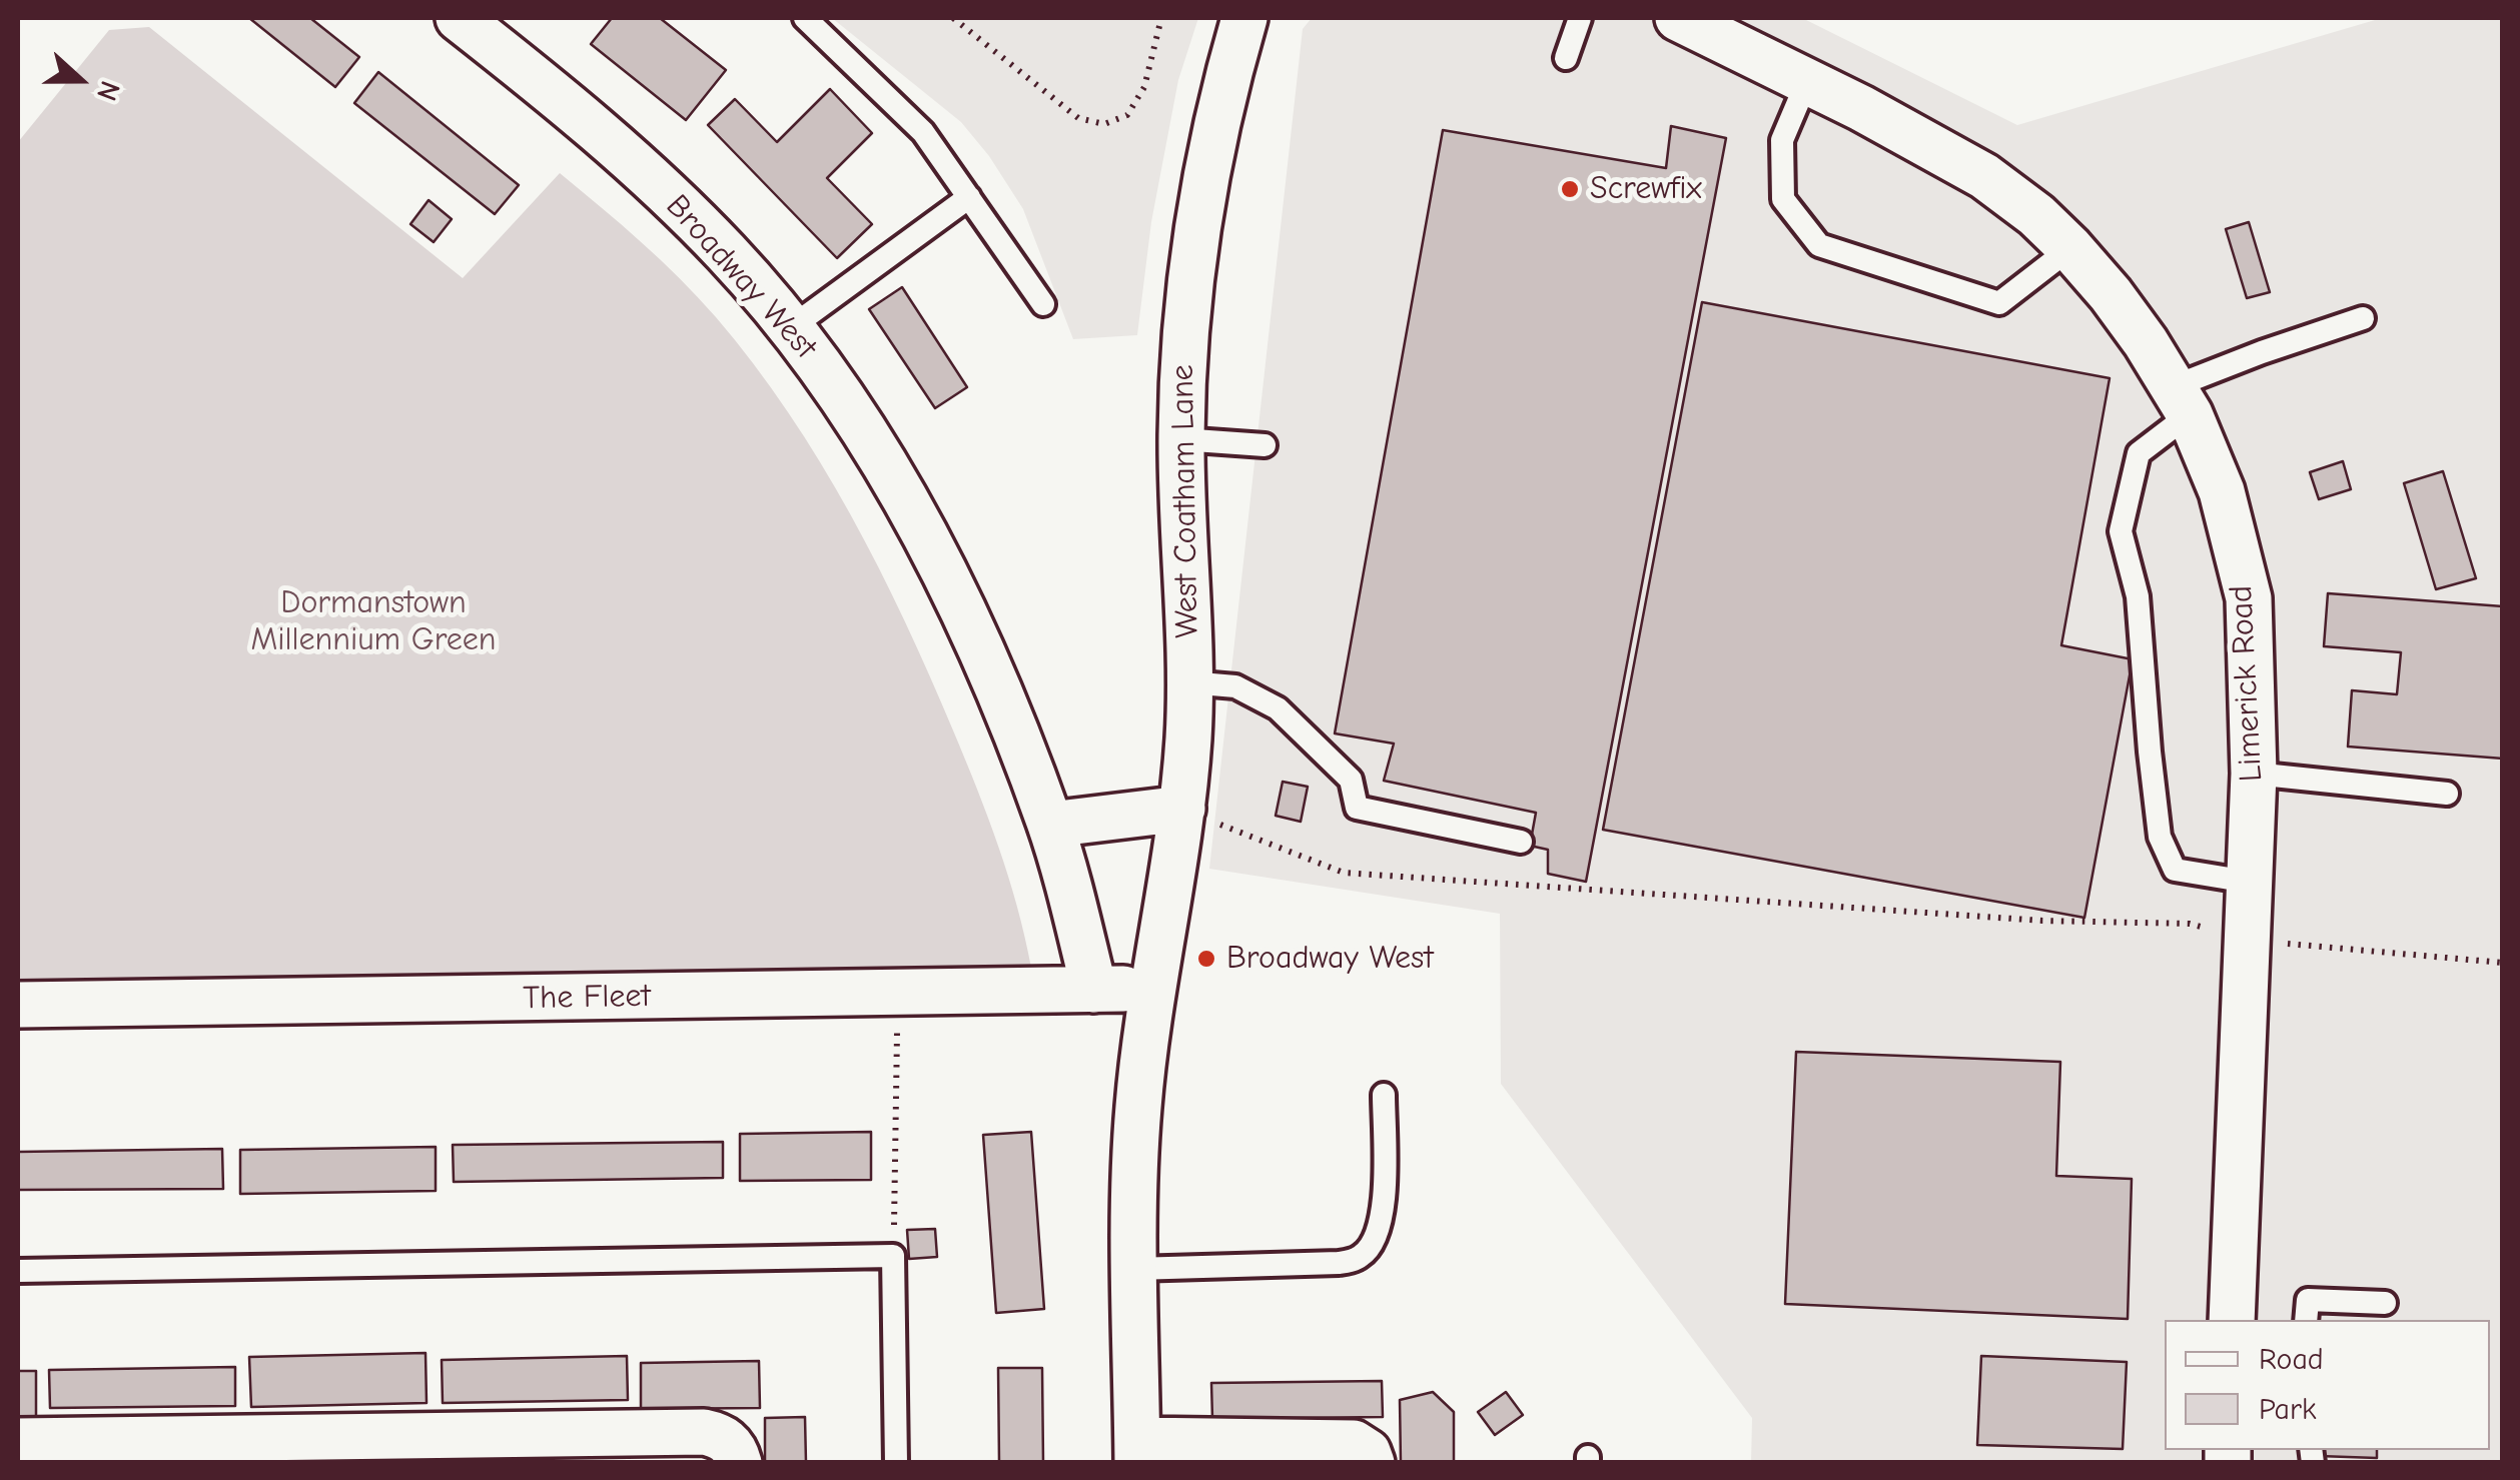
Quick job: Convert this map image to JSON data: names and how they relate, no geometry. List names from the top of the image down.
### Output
{
  "streets": {
    "street": [
      "Broadway West",
      "West Coatham Lane",
      "Limerick Road",
      "The Fleet"
    ]
  },
  "crossings": [
    ["Broadway West", "The Fleet"],
    ["West Coatham Lane", "The Fleet"]
  ],
  "parks": ["Dormanstown Millennium Green"],
  "places": ["Screwfix", "Broadway West"],
  "legend": ["Road", "Park"],
  "north": "right"
}
